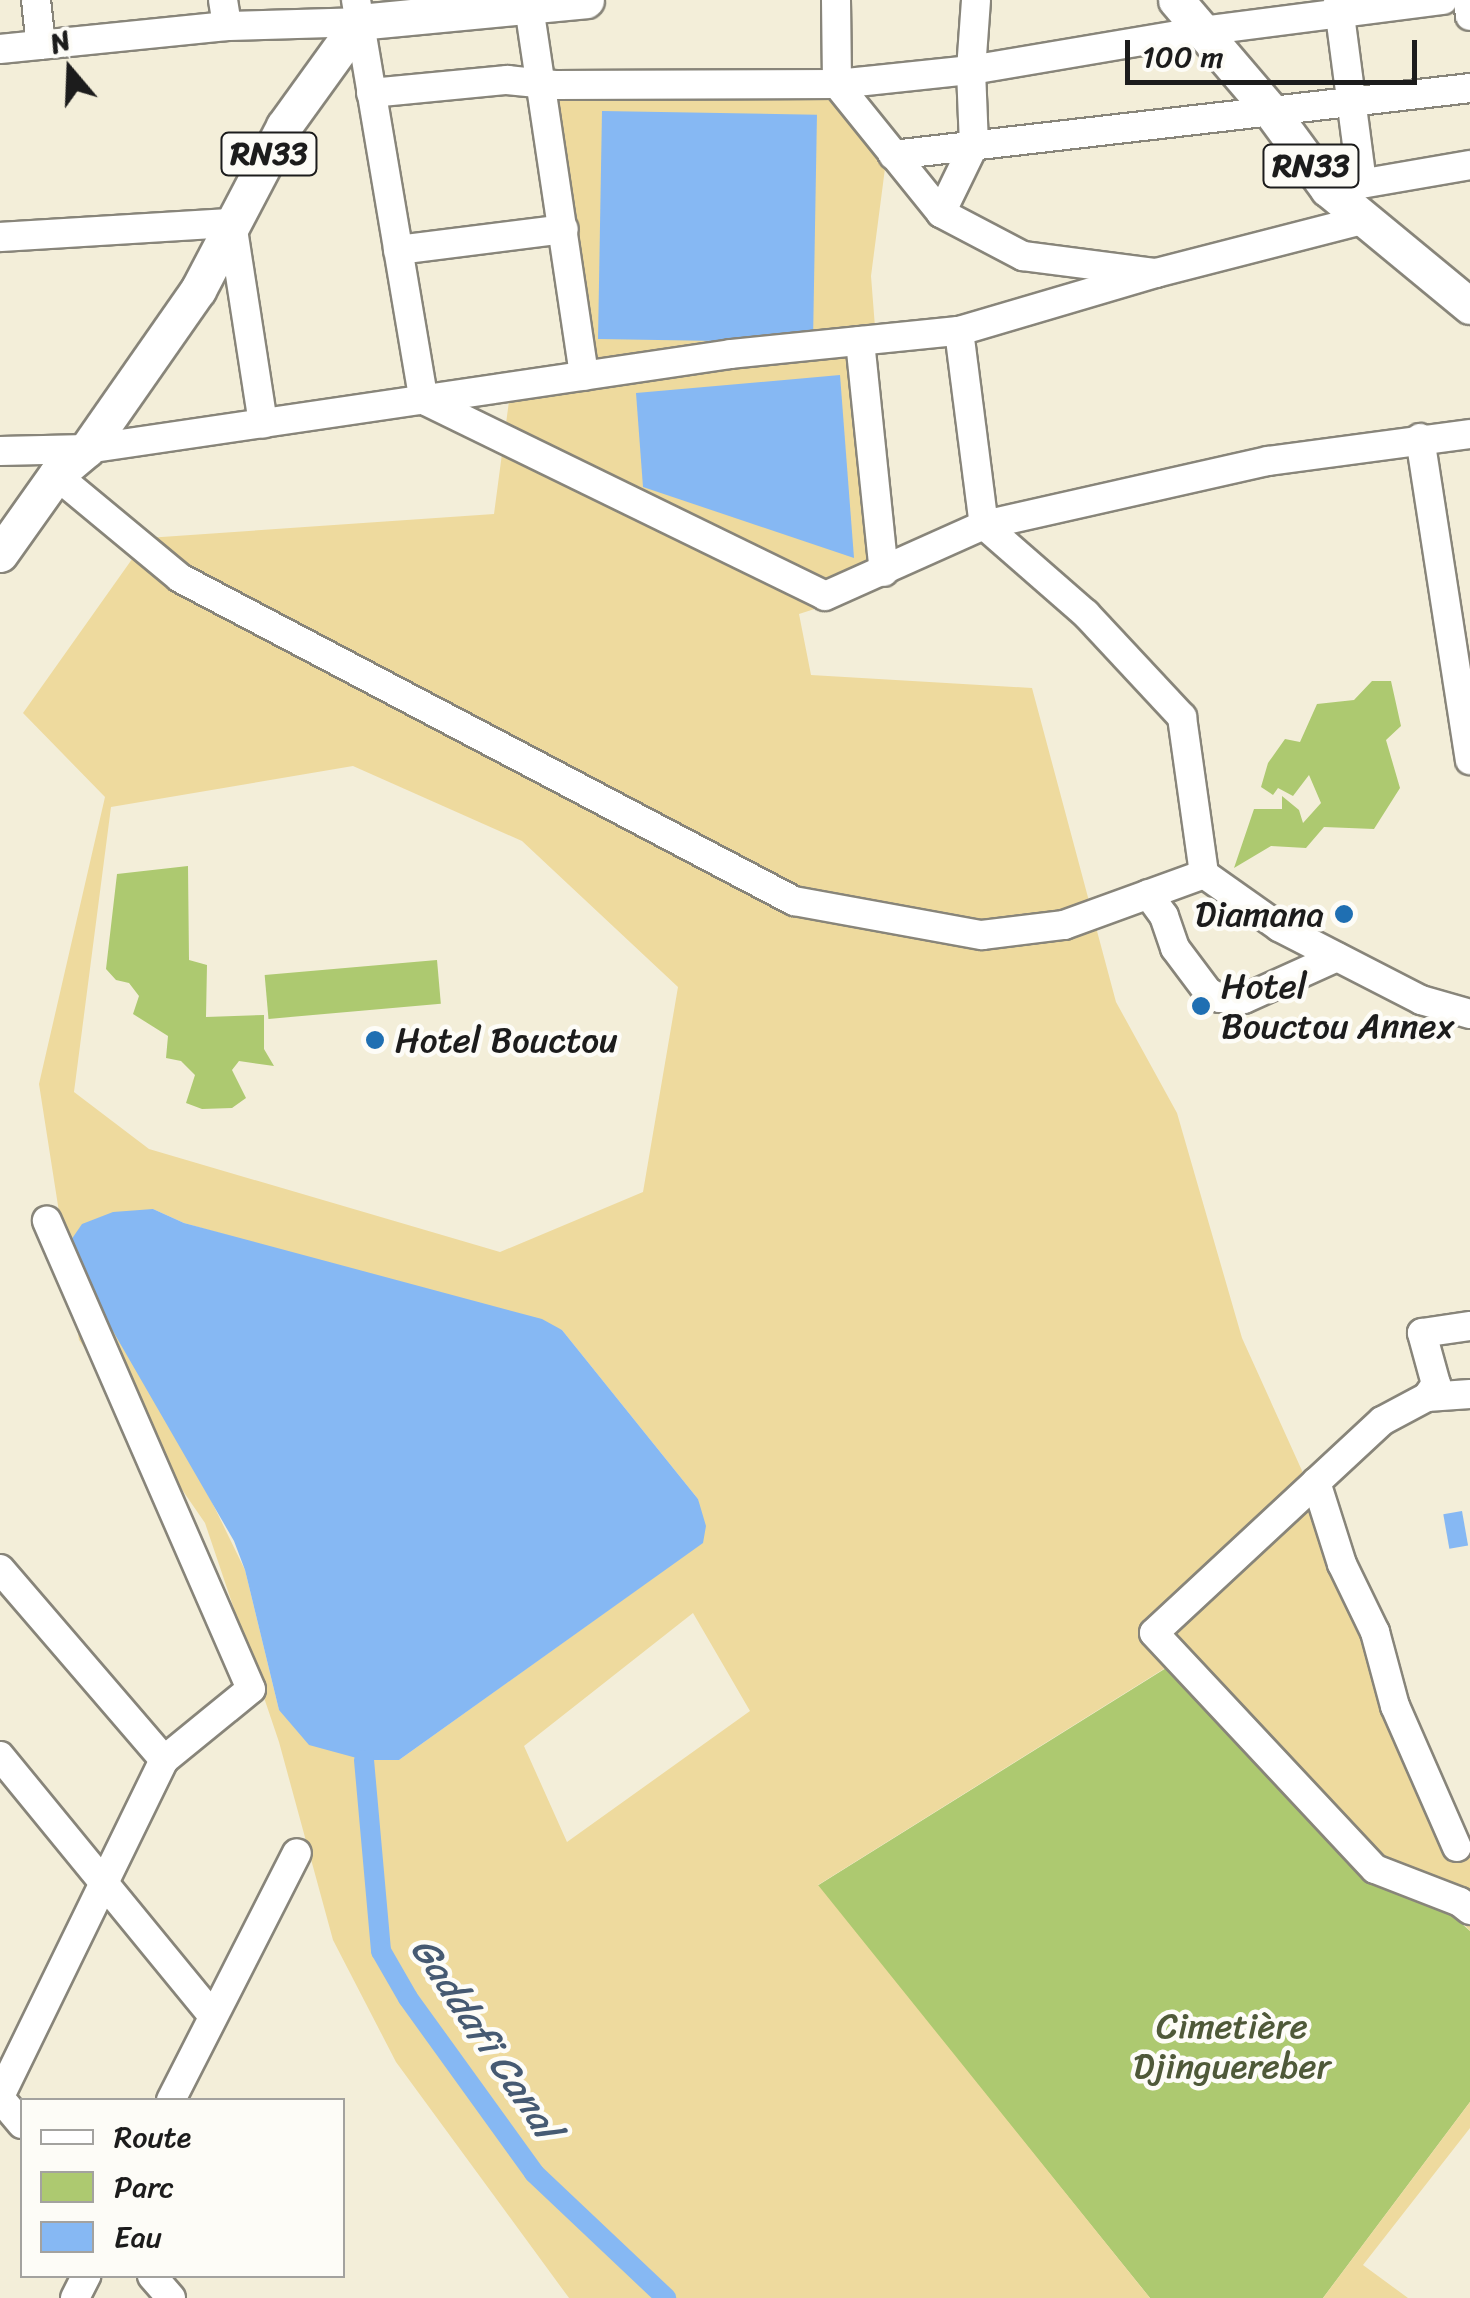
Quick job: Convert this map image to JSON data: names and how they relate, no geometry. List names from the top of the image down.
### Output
{
  "streets": {
    "main road": ["RN33"]
  },
  "water": ["Gaddafi Canal"],
  "parks": ["Cimetière Djinguereber"],
  "places": ["Diamana", "Hotel Bouctou Annex", "Hotel Bouctou"],
  "legend": ["Route", "Parc", "Eau"],
  "scale_bar": "100 m",
  "north": "top"
}
